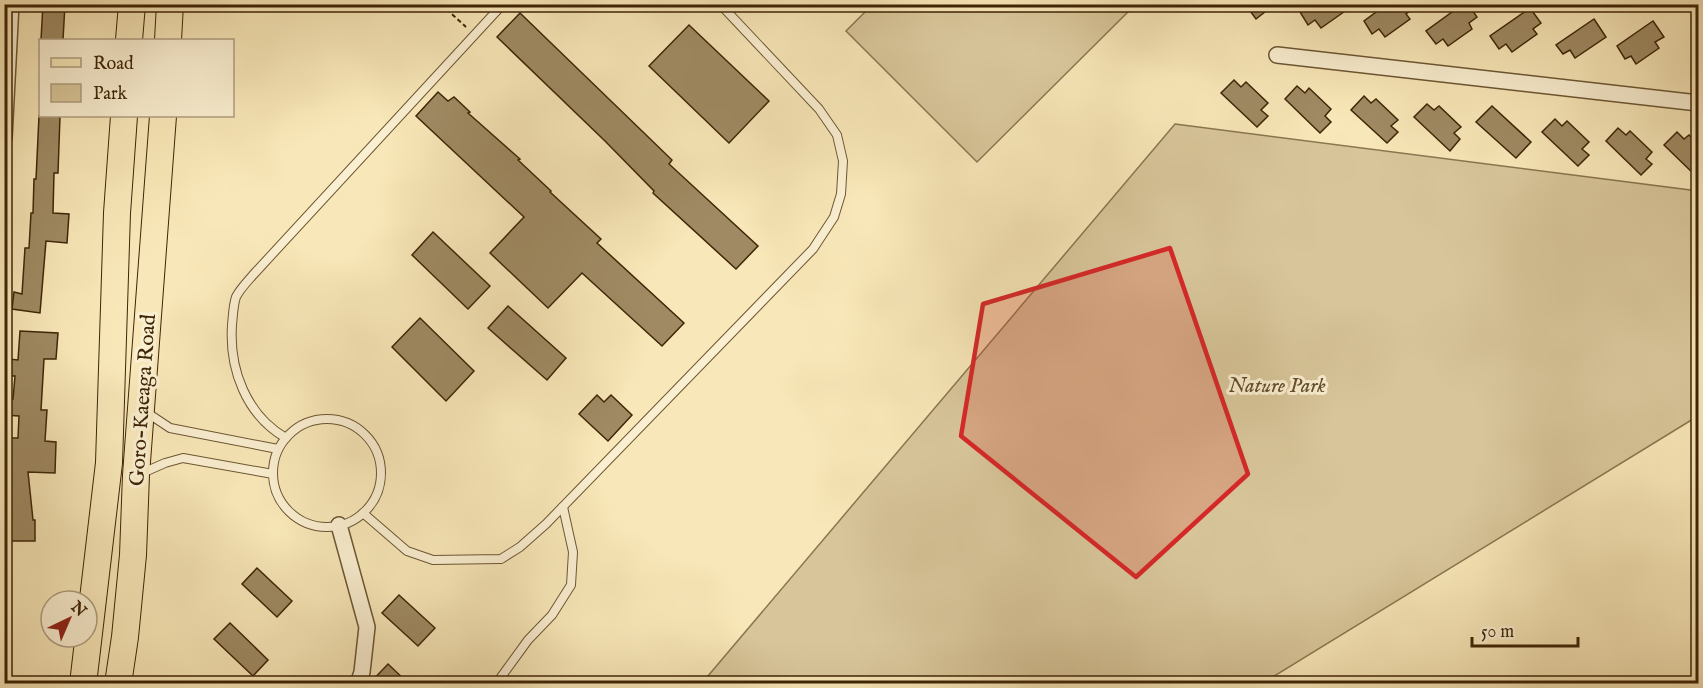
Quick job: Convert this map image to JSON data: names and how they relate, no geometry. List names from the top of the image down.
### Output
{
  "streets": {
    "main road": ["Goro-Kaeaga Road"]
  },
  "parks": ["Nature Park"],
  "legend": ["Road", "Park"],
  "scale_bar": "50 m",
  "north": "top right"
}
